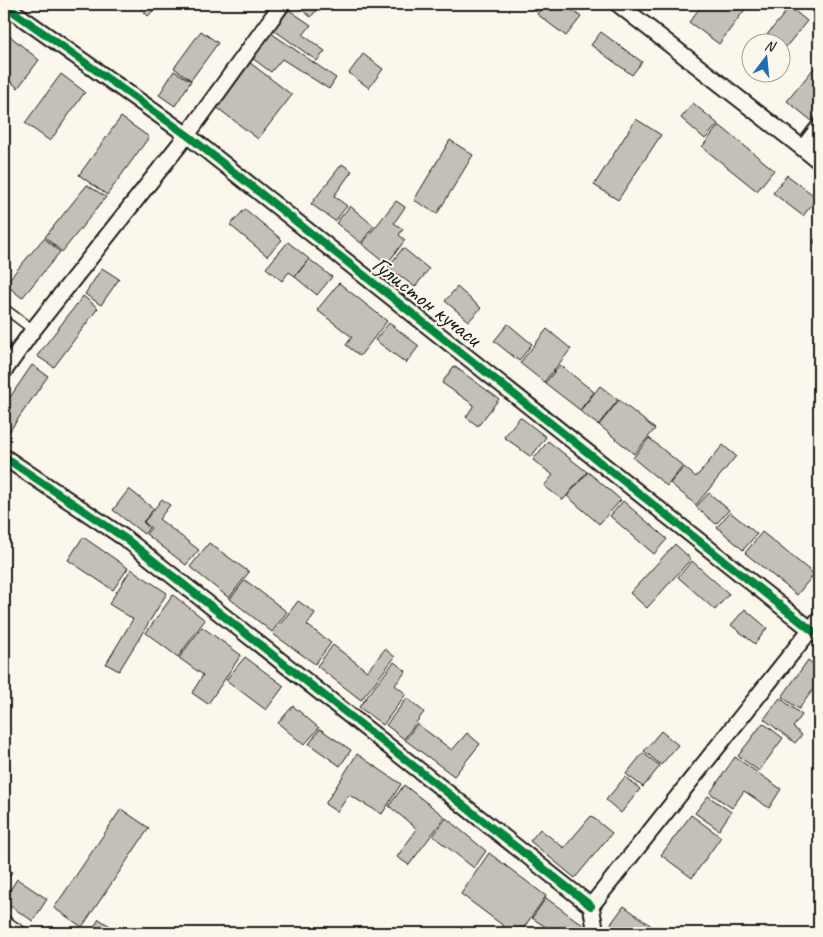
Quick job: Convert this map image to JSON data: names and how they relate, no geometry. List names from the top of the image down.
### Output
{
  "streets": {
    "street": ["Гулистон кучаси"]
  },
  "north": "top"
}
